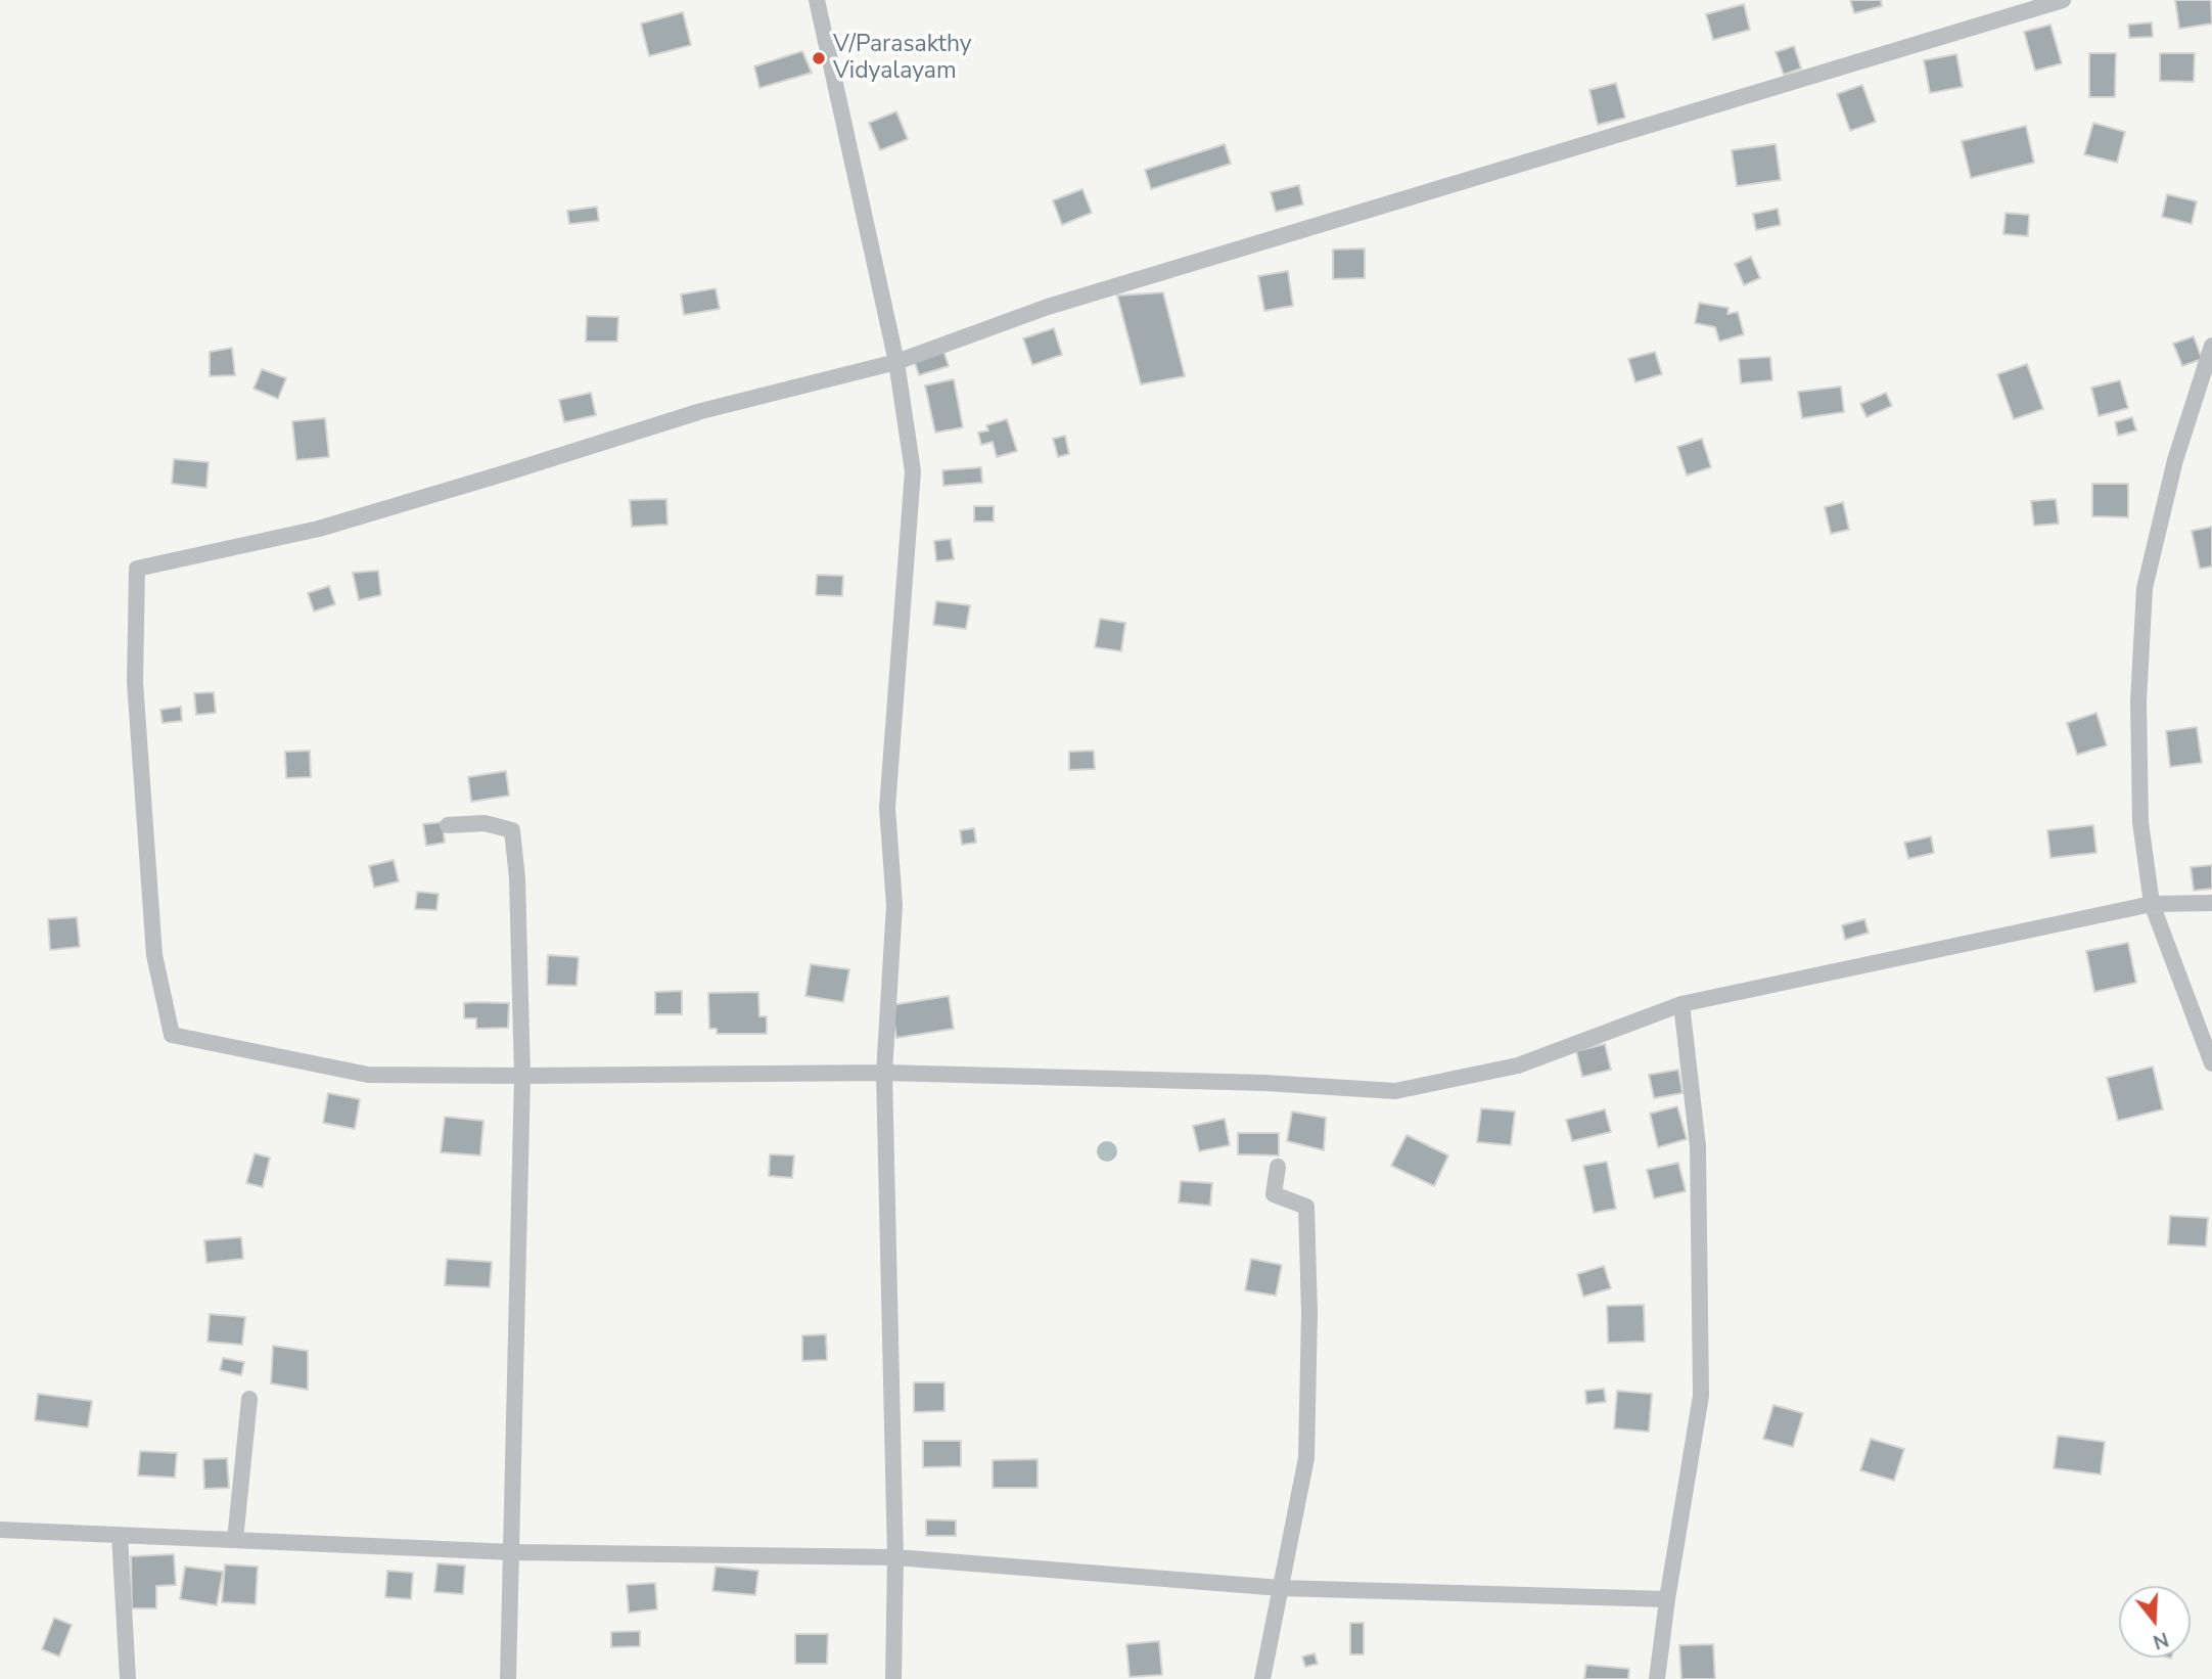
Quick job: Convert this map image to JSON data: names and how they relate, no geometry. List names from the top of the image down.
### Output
{
  "places": ["V/Parasakthy Vidyalayam"],
  "north": "bottom"
}
